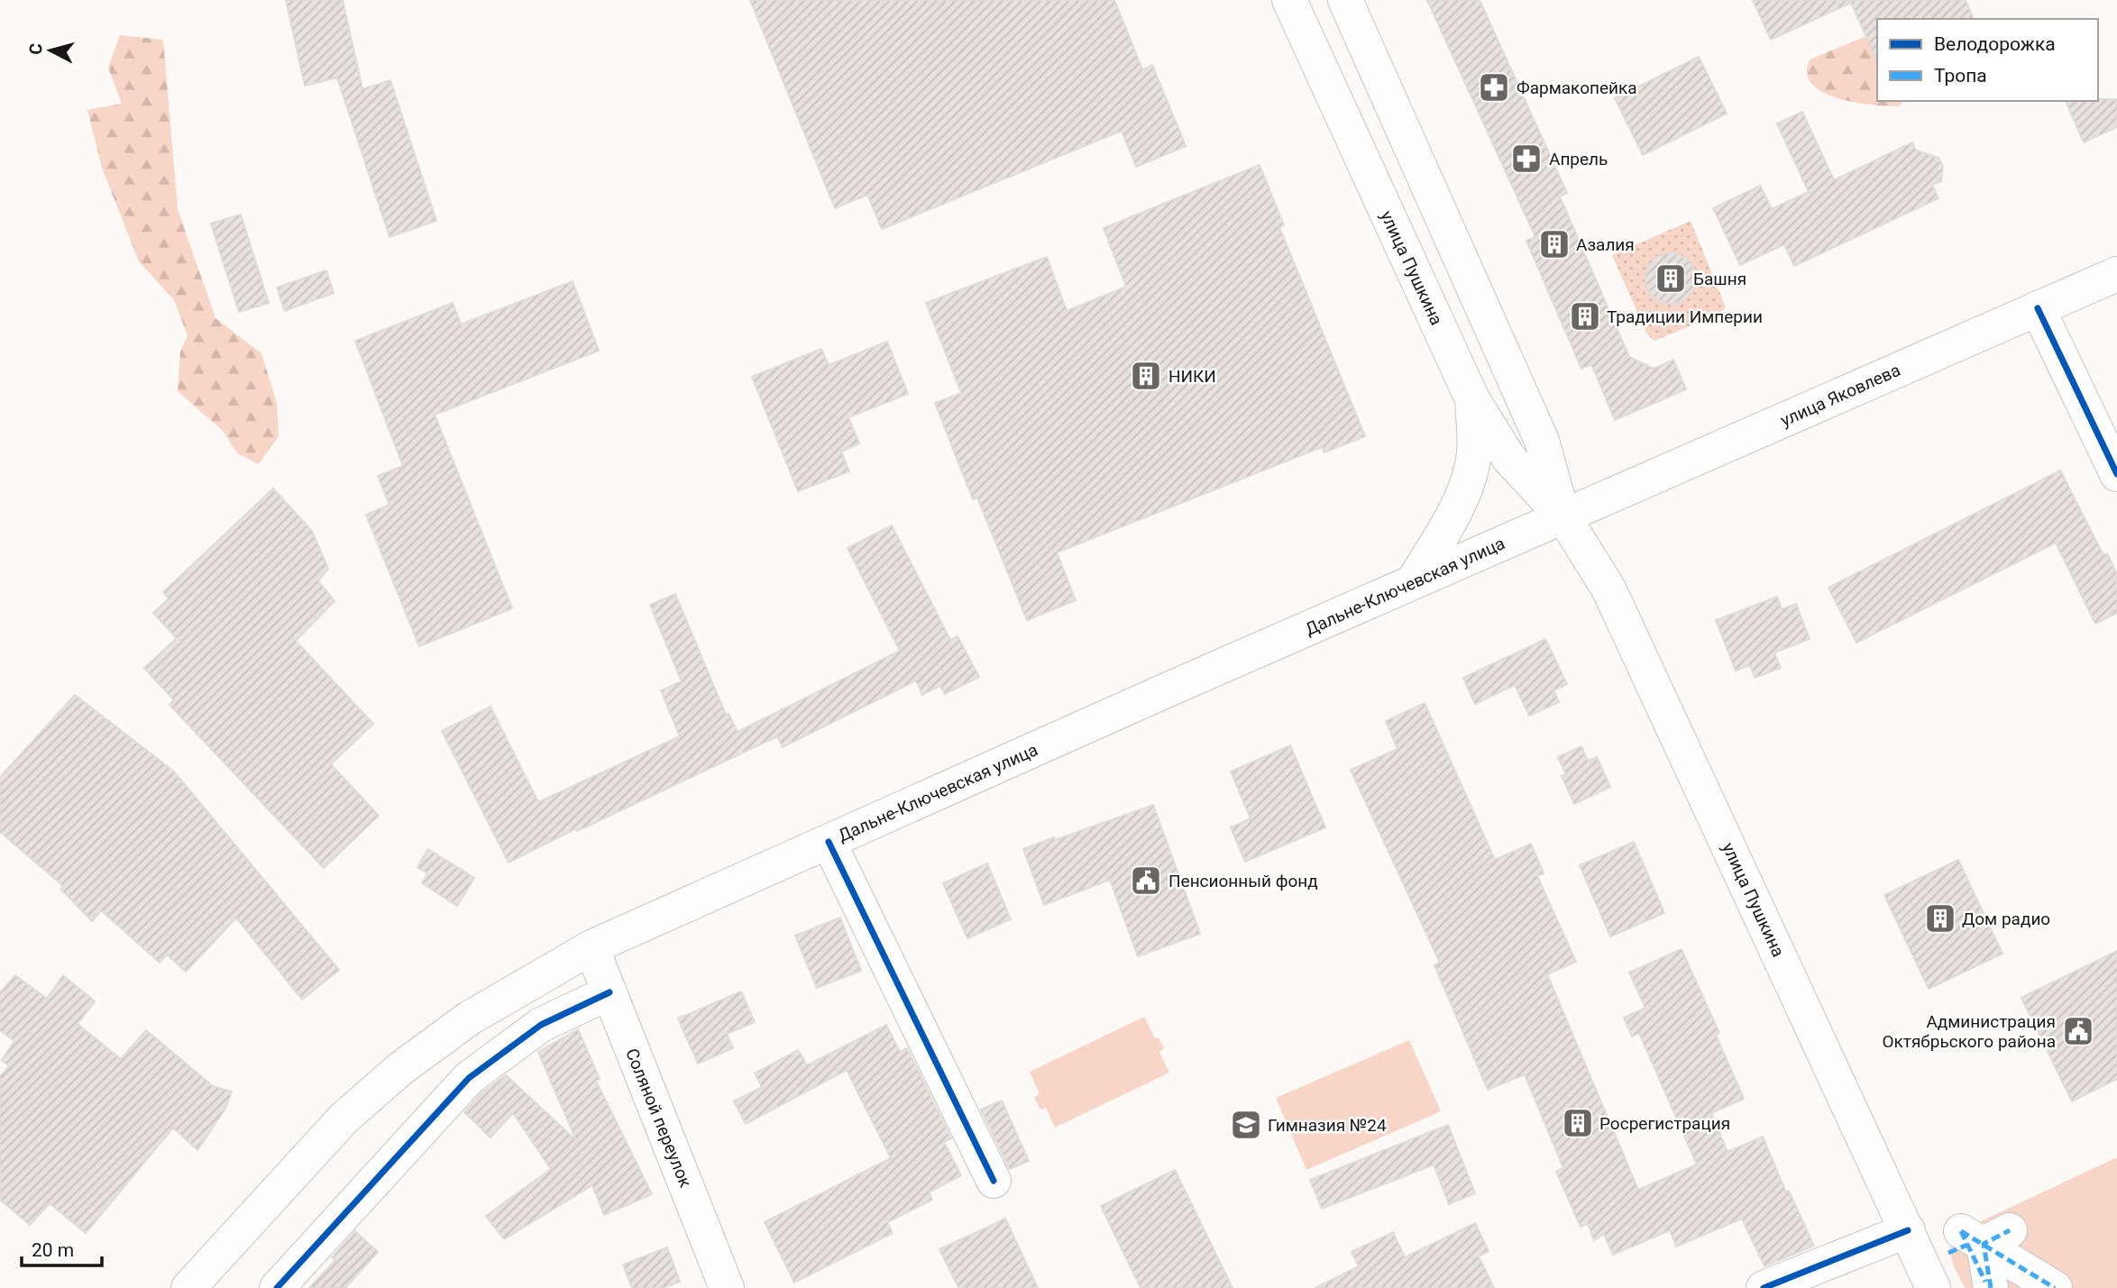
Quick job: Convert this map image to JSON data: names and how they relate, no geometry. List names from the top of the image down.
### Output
{
  "streets": {
    "main road": [
      "улица Пушкина",
      "улица Яковлева",
      "Дальне-Ключевская улица",
      "Соляной переулок"
    ]
  },
  "crossings": [
    ["улица Пушкина", "улица Яковлева"],
    ["улица Пушкина", "Дальне-Ключевская улица"],
    ["улица Яковлева", "Дальне-Ключевская улица"],
    ["Дальне-Ключевская улица", "Соляной переулок"]
  ],
  "places": {
    "pharmacy": ["Фармакопейка", "Апрель"],
    "building": [
      "Азалия",
      "Башня",
      "Традиции Империи",
      "НИКИ",
      "Дом радио",
      "Росрегистрация"
    ],
    "public building": ["Пенсионный фонд", "Администрация Октябрьского района"],
    "school or university": ["Гимназия №24"]
  },
  "legend": ["Велодорожка", "Тропа"],
  "scale_bar": "20 m",
  "north": "left"
}
